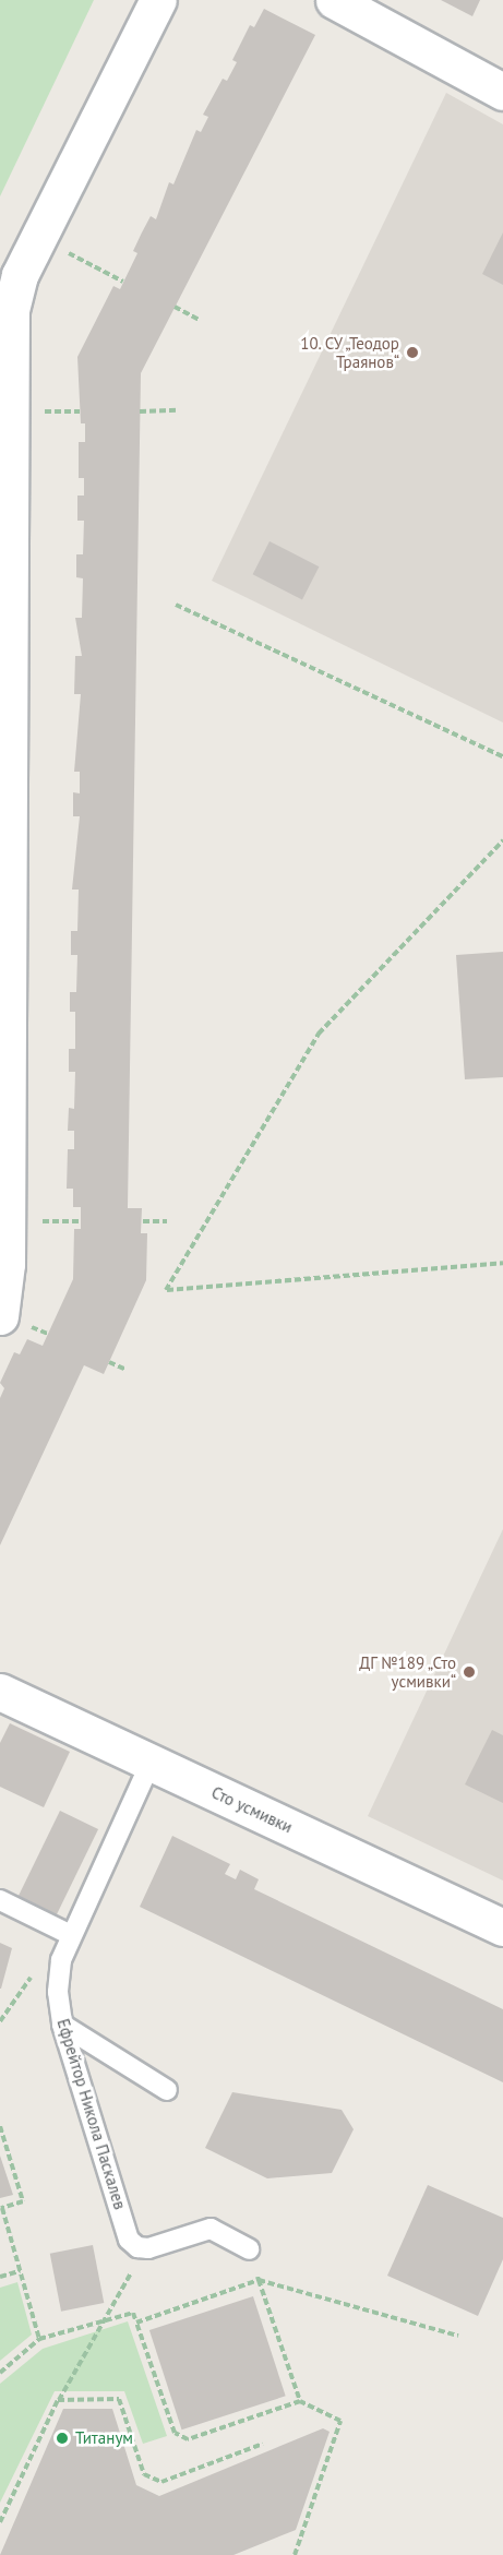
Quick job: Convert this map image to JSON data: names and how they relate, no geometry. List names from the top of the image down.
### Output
{
  "streets": {
    "street": ["Сто усмивки"],
    "lane": ["Ефрейтор Никола Паскалев"]
  },
  "crossings": [
    ["Сто усмивки", "Ефрейтор Никола Паскалев"]
  ],
  "places": ["10. СУ „Теодор Траянов“", "ДГ №189 „Сто усмивки“", "Титанум"]
}
